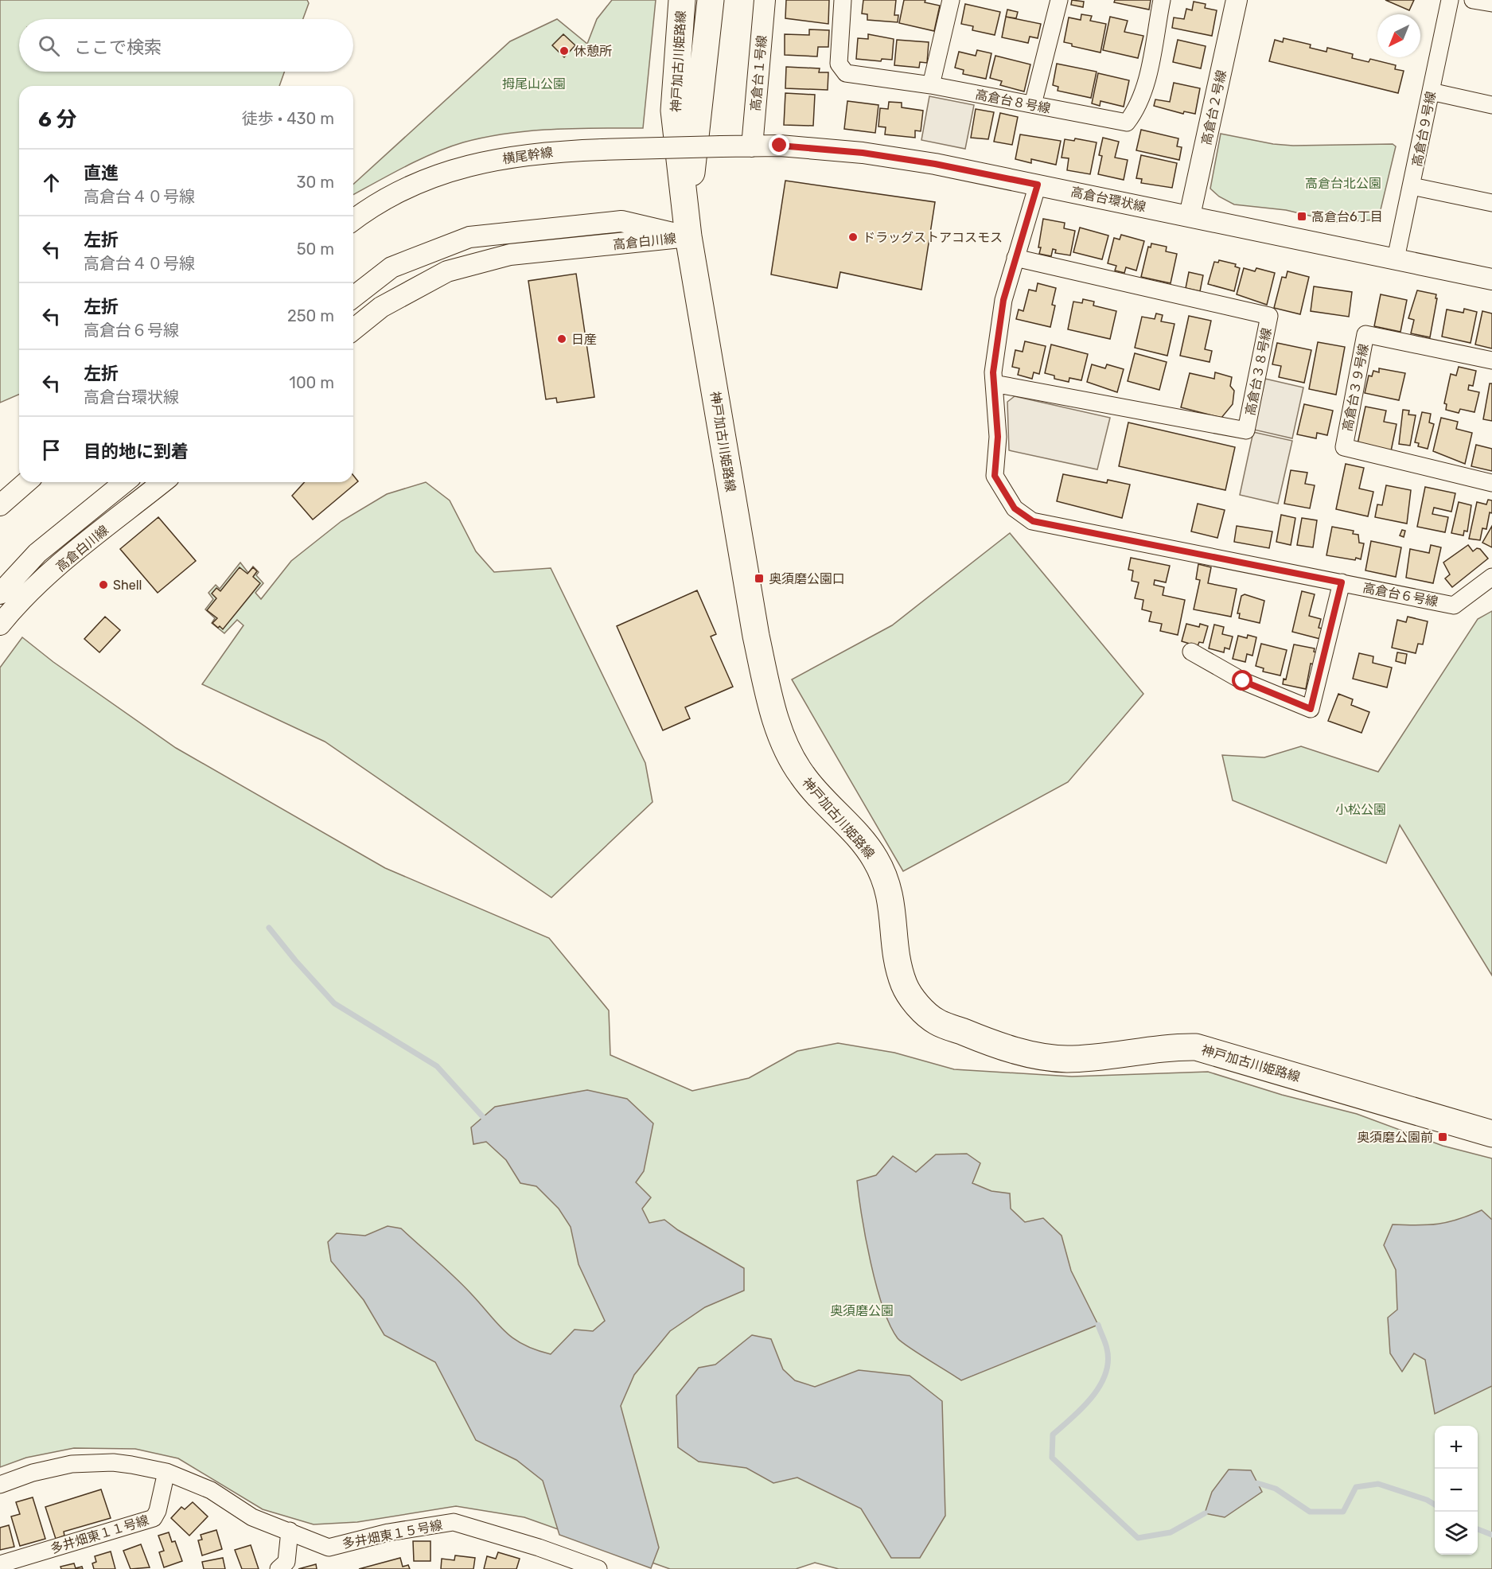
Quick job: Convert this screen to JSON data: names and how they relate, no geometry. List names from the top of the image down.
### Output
{
  "streets": {
    "main road": ["神戸加古川姫路線"],
    "street": [
      "高倉台１号線",
      "高倉台８号線",
      "高倉台２号線",
      "高倉台９号線",
      "横尾幹線",
      "高倉台環状線",
      "高倉白川線",
      "高倉台３８号線",
      "高倉台３９号線",
      "高倉台６号線",
      "多井畑東１１号線",
      "多井畑東１５号線"
    ]
  },
  "crossings": [
    ["神戸加古川姫路線", "高倉白川線"],
    ["高倉台１号線", "高倉台環状線"],
    ["高倉台２号線", "高倉台環状線"],
    ["高倉台９号線", "高倉台環状線"],
    ["横尾幹線", "高倉台環状線"],
    ["高倉台環状線", "高倉台６号線"],
    ["高倉台３８号線", "高倉台６号線"],
    ["多井畑東１１号線", "多井畑東１５号線"]
  ],
  "parks": [
    "拇尾山公園",
    "高倉台北公園",
    "小松公園",
    "奥須磨公園"
  ],
  "places": {
    "other": [
      "休憩所",
      "ドラッグストアコスモス",
      "日産",
      "Shell"
    ],
    "transit": ["高倉台6丁目", "奥須磨公園口", "奥須磨公園前"]
  },
  "north": "bottom left",
  "page": {
    "search": "ここで検索",
    "heading": ["6 分", "徒歩 · 430 m"],
    "list": [
      ["直進", "高倉台４０号線", "30 m"],
      ["左折", "高倉台４０号線", "50 m"],
      ["左折", "高倉台６号線", "250 m"],
      ["左折", "高倉台環状線", "100 m"],
      "目的地に到着"
    ],
    "map_buttons": ["+", "−"]
  }
}
